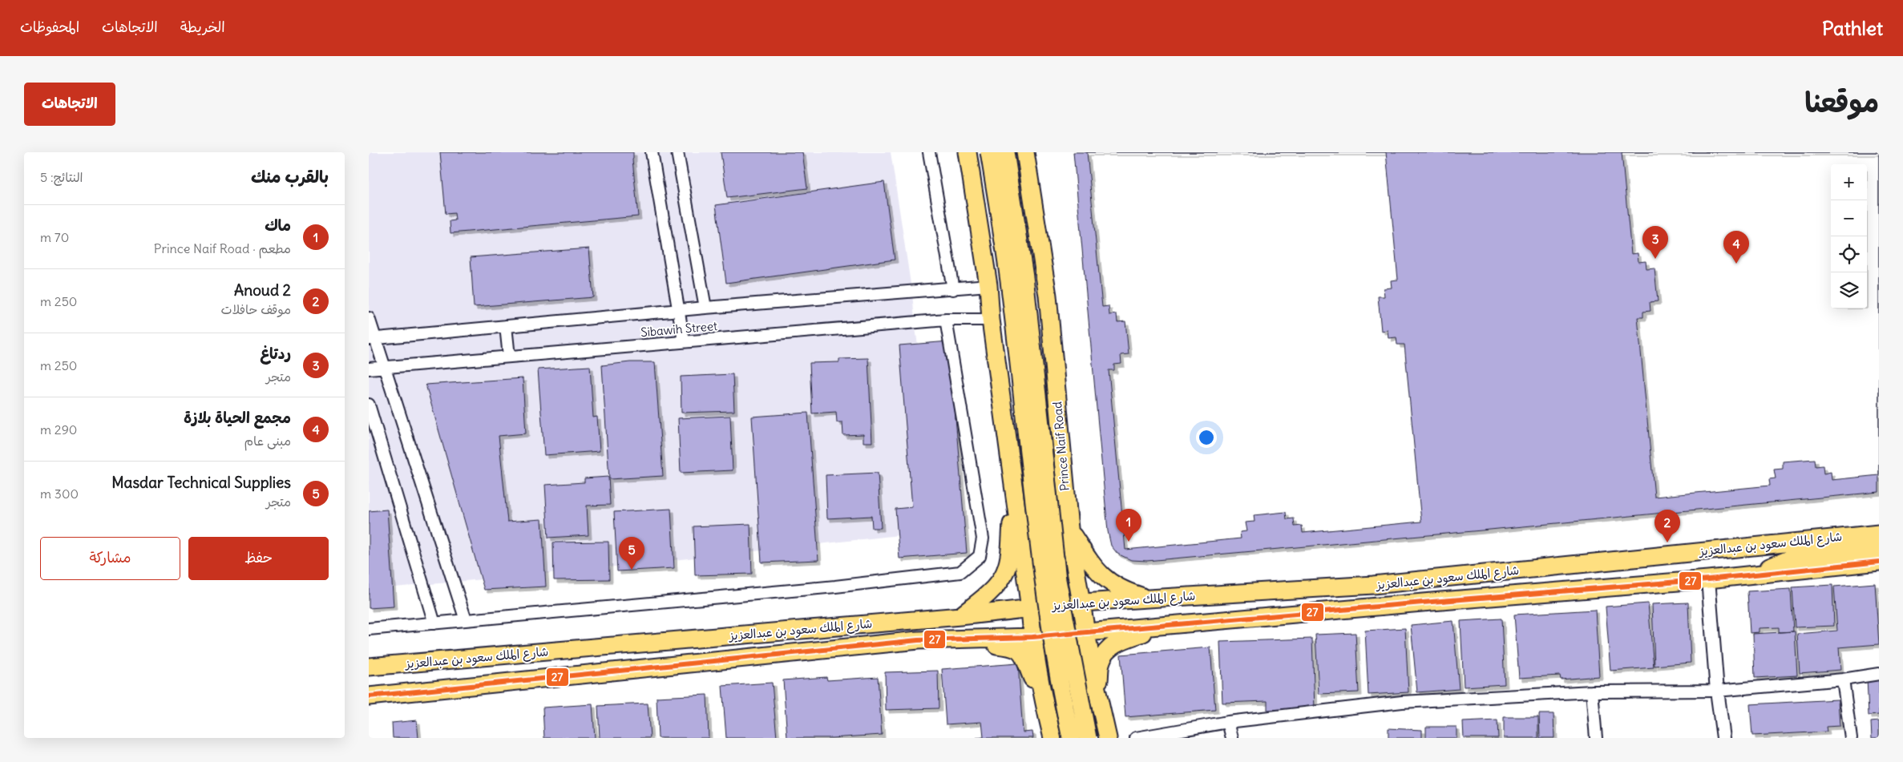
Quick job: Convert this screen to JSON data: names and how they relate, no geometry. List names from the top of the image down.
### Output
{
  "streets": {
    "main road": ["Prince Naif Road", "شارع الملك سعود بن عبدالعزيز"],
    "street": ["Sibawih Street"]
  },
  "crossings": [
    ["Prince Naif Road", "شارع الملك سعود بن عبدالعزيز"]
  ],
  "lines": ["transit line 27"],
  "page": {
    "header": "Pathlet",
    "nav": ["الخريطة", "الاتجاهات", "المحفوظات"],
    "title": "موقعنا",
    "buttons": [
      "الاتجاهات",
      ["حفظ", "مشاركة"]
    ],
    "heading": ["بالقرب منك", "النتائج: 5"],
    "map_buttons": ["+", "−"],
    "list": [
      {
        "mark": "1",
        "name": "ماك",
        "note": "مطعم · Prince Naif Road",
        "value": "70 m"
      },
      {
        "mark": "2",
        "name": "Anoud 2",
        "note": "موقف حافلات",
        "value": "250 m"
      },
      {
        "mark": "3",
        "name": "ردتاغ",
        "note": "متجر",
        "value": "250 m"
      },
      {
        "mark": "4",
        "name": "مجمع الحياة بلازة",
        "note": "مبنى عام",
        "value": "290 m"
      },
      {
        "mark": "5",
        "name": "Masdar Technical Supplies",
        "note": "متجر",
        "value": "300 m"
      }
    ],
    "pins": [
      "3",
      "4",
      "1",
      "2",
      "5"
    ]
  }
}
